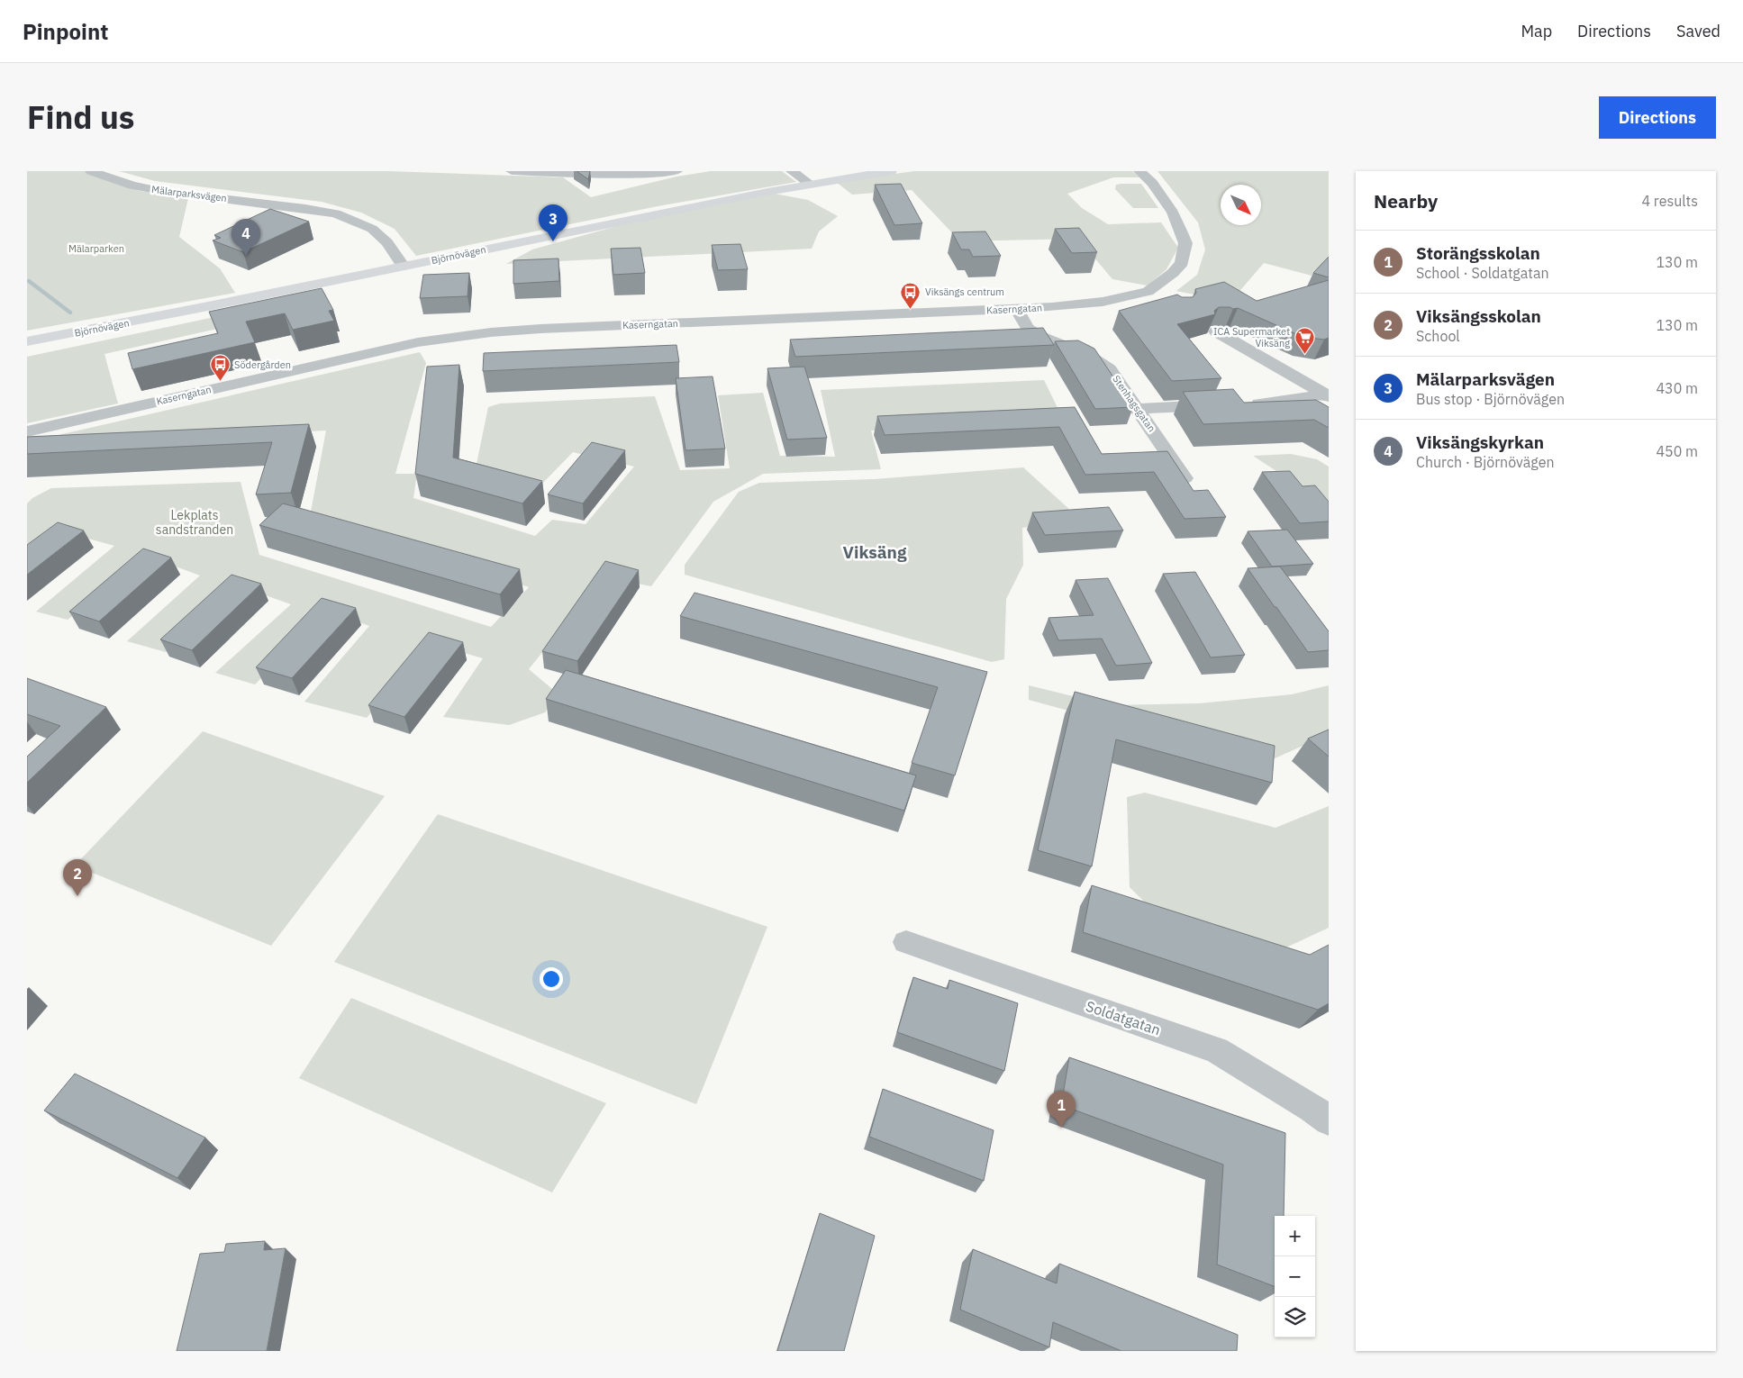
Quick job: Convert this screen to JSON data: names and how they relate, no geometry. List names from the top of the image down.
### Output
{
  "streets": {
    "main road": ["Björnövägen"],
    "street": [
      "Mälarparksvägen",
      "Kaserngatan",
      "Stenhagsgatan",
      "Soldatgatan"
    ]
  },
  "crossings": [
    ["Mälarparksvägen", "Björnövägen"],
    ["Kaserngatan", "Stenhagsgatan"]
  ],
  "districts": ["Viksäng"],
  "parks": ["Mälarparken", "Lekplats sandstranden"],
  "places": {
    "bus stop": ["Viksängs centrum", "Södergården"],
    "supermarket": ["ICA Supermarket Viksäng"]
  },
  "north": "bottom right",
  "page": {
    "header": "Pinpoint",
    "nav": ["Map", "Directions", "Saved"],
    "title": "Find us",
    "buttons": "Directions",
    "heading": ["Nearby", "4 results"],
    "pins": [
      "3",
      "4",
      "2",
      "1"
    ],
    "list": [
      {
        "mark": "1",
        "name": "Storängsskolan",
        "note": "School · Soldatgatan",
        "value": "130 m"
      },
      {
        "mark": "2",
        "name": "Viksängsskolan",
        "note": "School",
        "value": "130 m"
      },
      {
        "mark": "3",
        "name": "Mälarparksvägen",
        "note": "Bus stop · Björnövägen",
        "value": "430 m"
      },
      {
        "mark": "4",
        "name": "Viksängskyrkan",
        "note": "Church · Björnövägen",
        "value": "450 m"
      }
    ],
    "map_buttons": ["+", "−"]
  }
}
